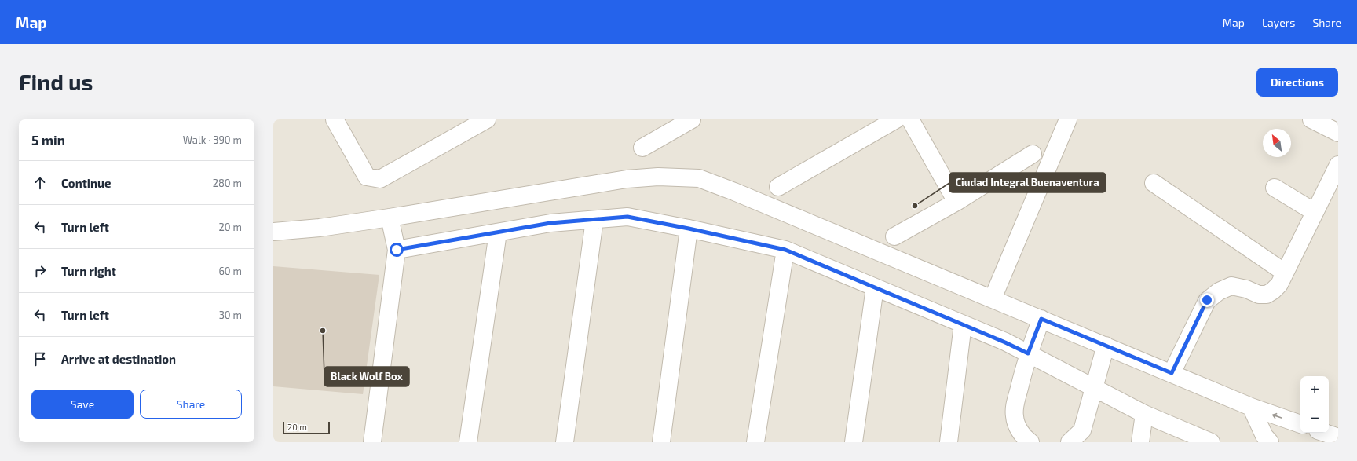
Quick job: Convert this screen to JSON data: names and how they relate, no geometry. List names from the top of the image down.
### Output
{
  "places": ["Ciudad Integral Buenaventura", "Black Wolf Box"],
  "scale_bar": "20 m",
  "north": "top left",
  "page": {
    "header": "Map",
    "nav": ["Map", "Layers", "Share"],
    "buttons": [
      "Directions",
      ["Save", "Share"]
    ],
    "title": "Find us",
    "heading": ["5 min", "Walk · 390 m"],
    "list": [
      ["Continue", "280 m"],
      ["Turn left", "20 m"],
      ["Turn right", "60 m"],
      ["Turn left", "30 m"],
      "Arrive at destination"
    ],
    "map_buttons": ["+", "−"],
    "scale": "20 m"
  }
}
